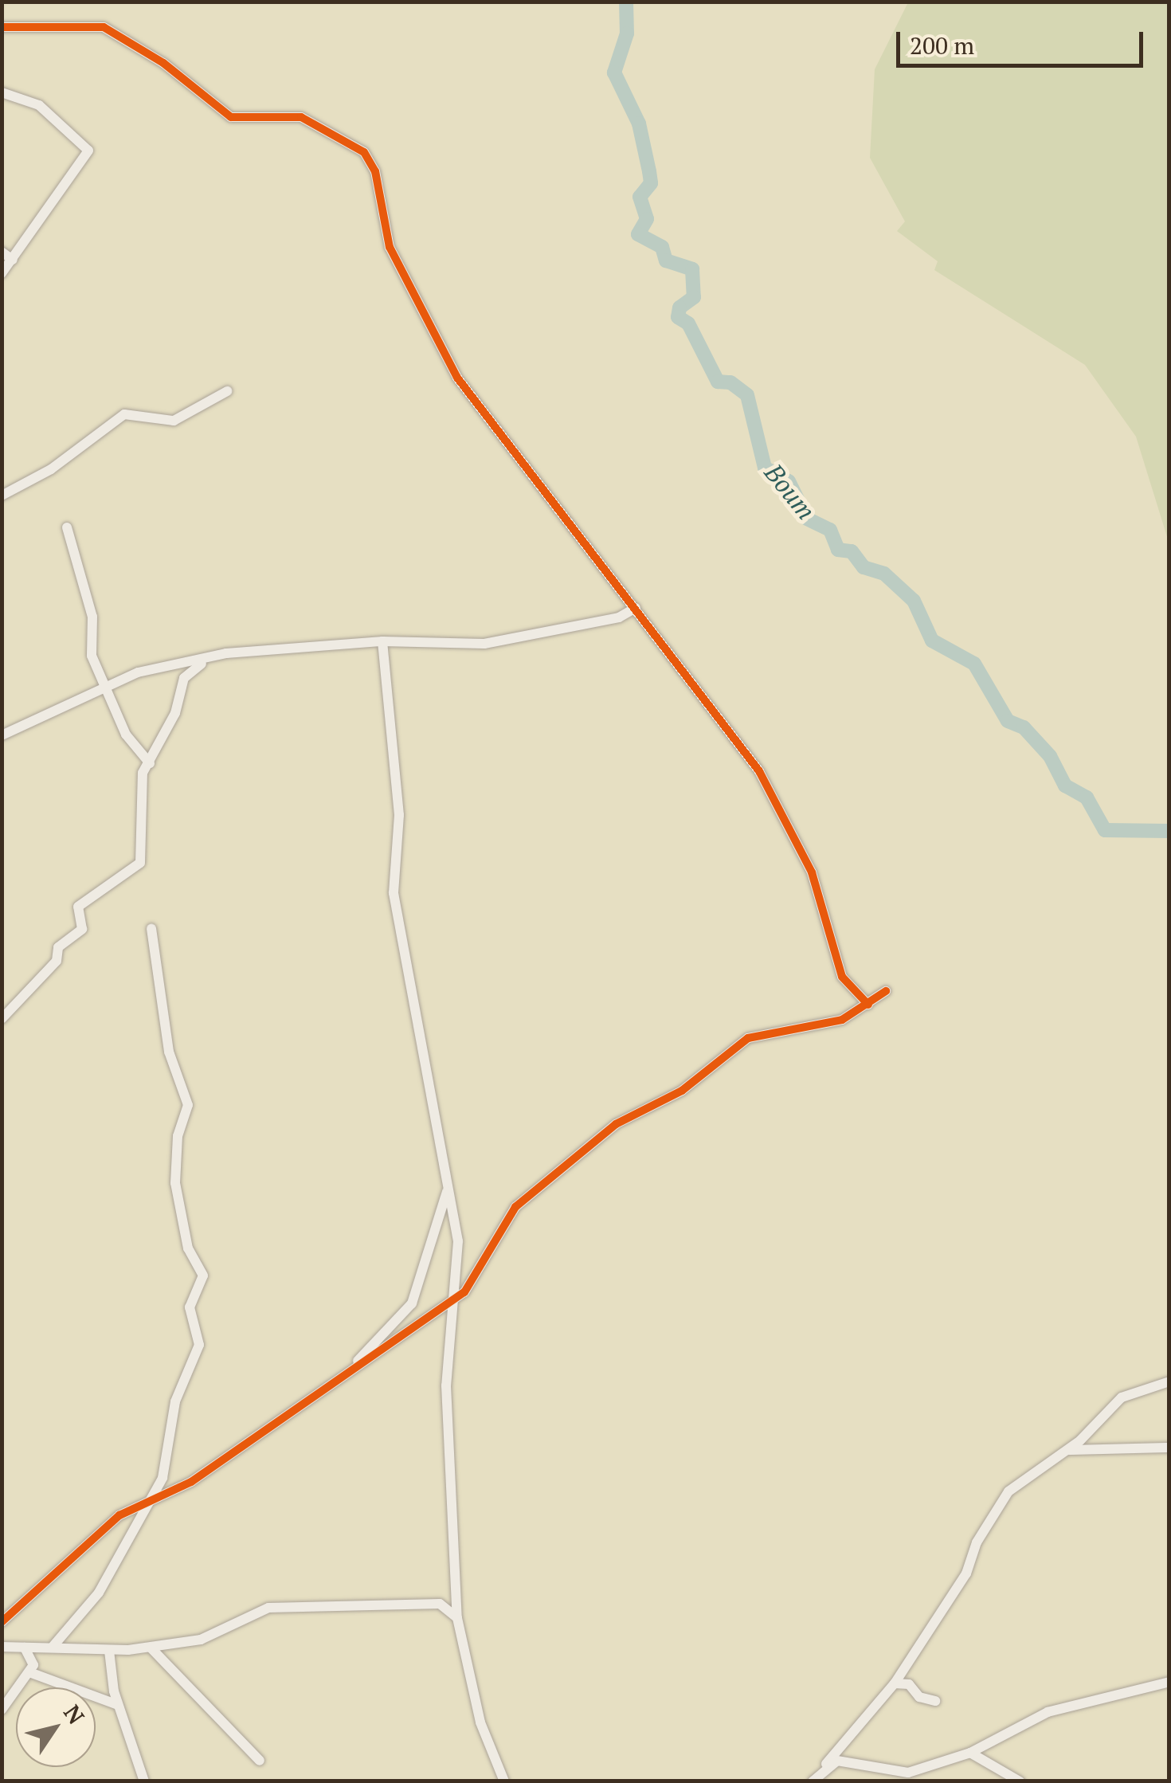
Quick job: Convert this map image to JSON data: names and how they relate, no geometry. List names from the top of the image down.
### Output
{
  "water": ["Boum"],
  "scale_bar": "200 m",
  "north": "top right"
}
